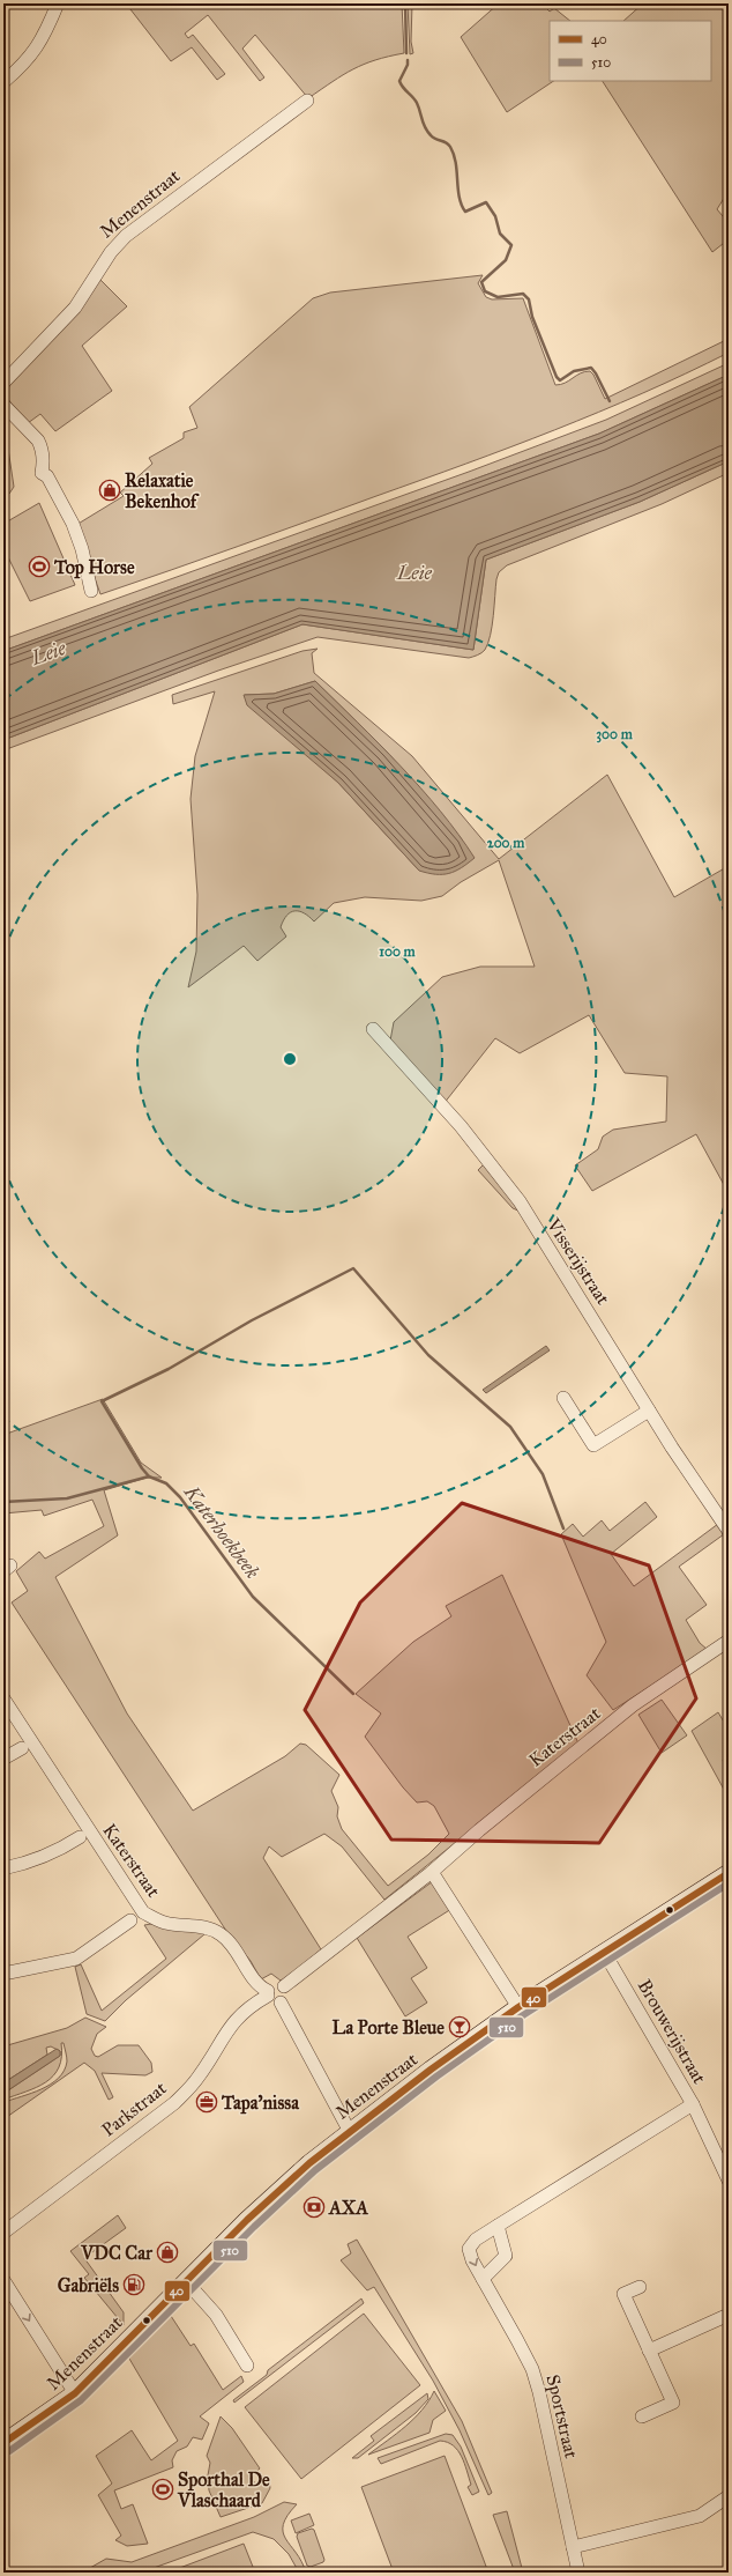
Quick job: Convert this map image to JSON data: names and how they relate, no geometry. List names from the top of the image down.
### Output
{
  "streets": {
    "main road": ["Menenstraat"],
    "street": [
      "Visserijstraat",
      "Katerstraat",
      "Brouwerijstraat",
      "Parkstraat",
      "Sportstraat"
    ]
  },
  "crossings": [
    ["Menenstraat", "Brouwerijstraat"],
    ["Katerstraat", "Parkstraat"],
    ["Brouwerijstraat", "Sportstraat"]
  ],
  "water": ["Leie", "Katerhoekbeek"],
  "places": {
    "shop": ["Relaxatie Bekenhof", "VDC Car"],
    "sports": ["Top Horse", "Sporthal De Vlaschaard"],
    "bar": ["La Porte Bleue"],
    "office": ["Tapa'nissa"],
    "bank": ["AXA"],
    "fuel station": ["Gabriëls"]
  },
  "lines": ["transit line 40", "transit line 510"],
  "legend": ["40", "510"],
  "rings": ["300 m", "200 m", "100 m"]
}
